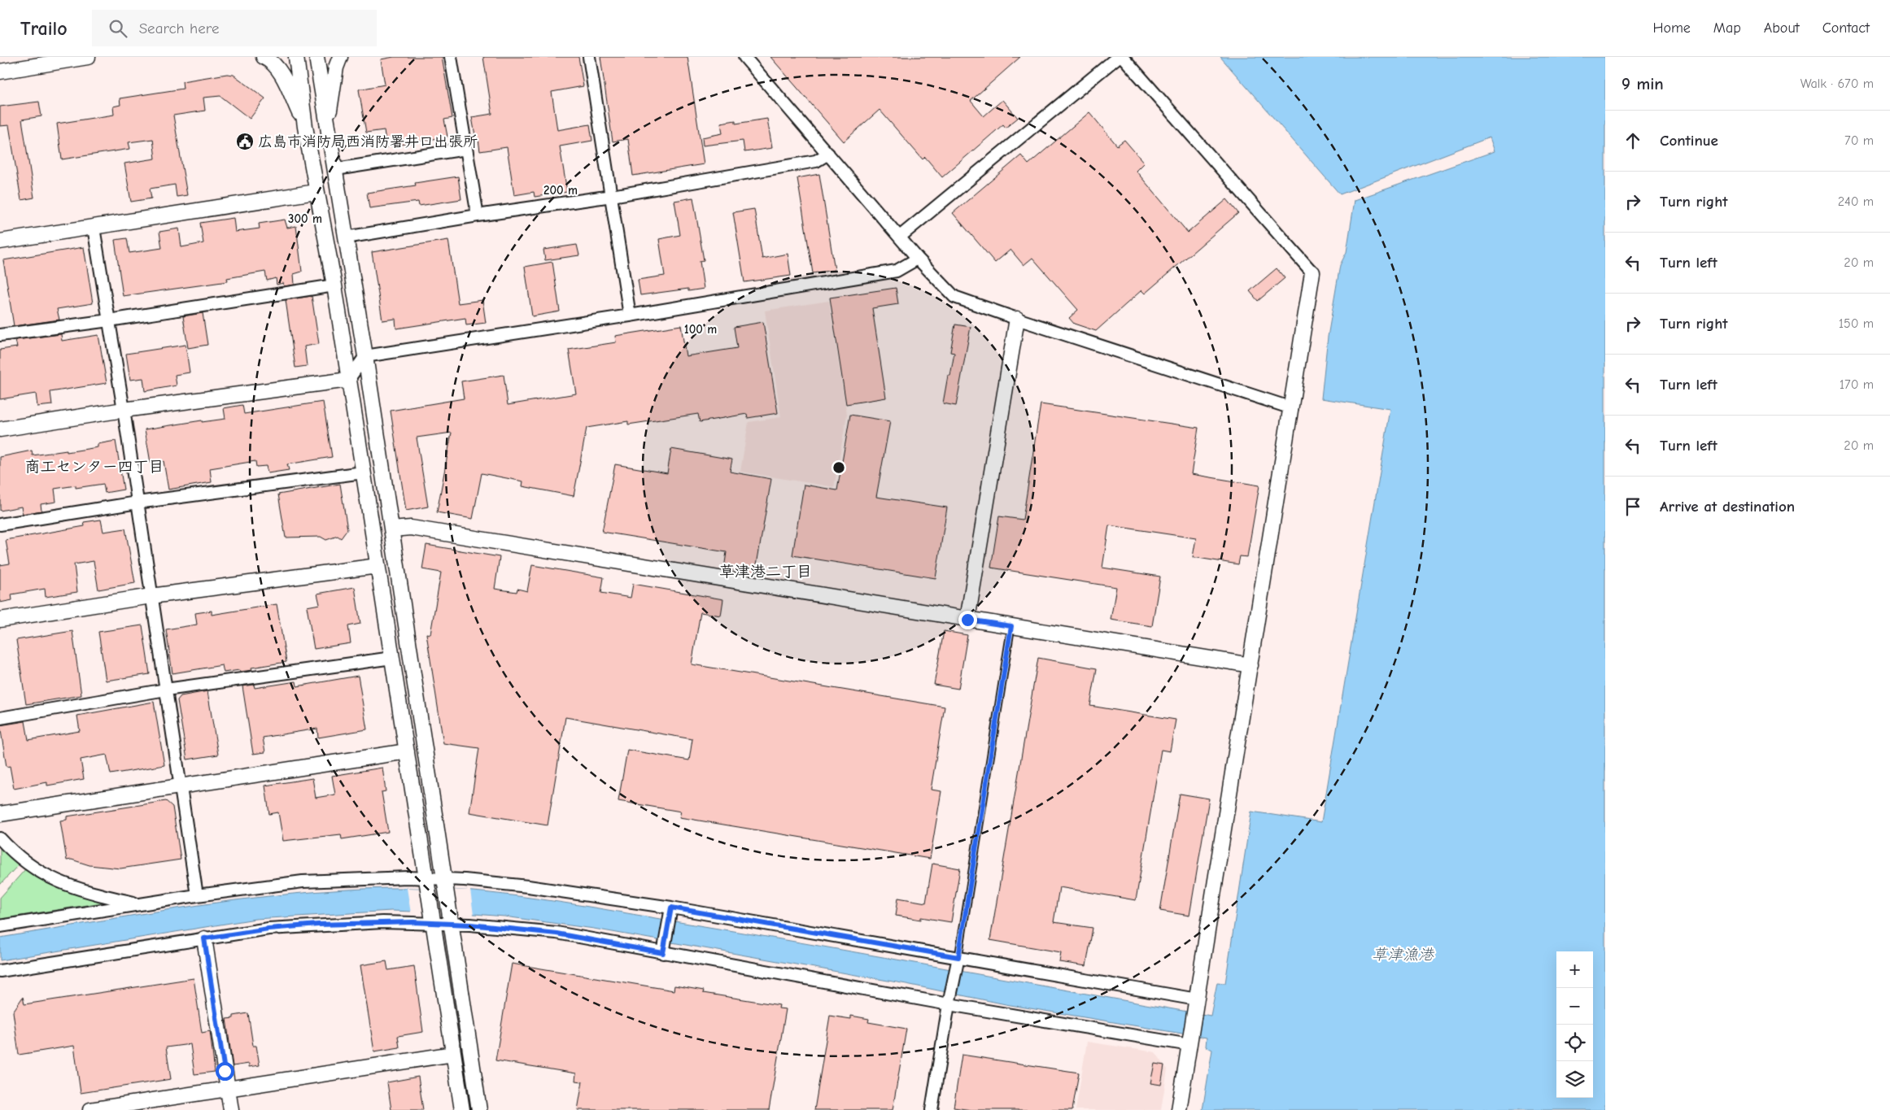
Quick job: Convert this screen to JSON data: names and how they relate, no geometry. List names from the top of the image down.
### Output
{
  "districts": ["商工センター四丁目", "草津港二丁目"],
  "water": ["草津漁港"],
  "places": {
    "public building": ["広島市消防局西消防署井口出張所"]
  },
  "page": {
    "header": "Trailo",
    "search": "Search here",
    "nav": [
      "Home",
      "Map",
      "About",
      "Contact"
    ],
    "heading": ["9 min", "Walk · 670 m"],
    "list": [
      ["Continue", "70 m"],
      ["Turn right", "240 m"],
      ["Turn left", "20 m"],
      ["Turn right", "150 m"],
      ["Turn left", "170 m"],
      ["Turn left", "20 m"],
      "Arrive at destination"
    ],
    "map_buttons": ["+", "−"]
  },
  "rings": ["200 m", "300 m", "100 m"]
}
